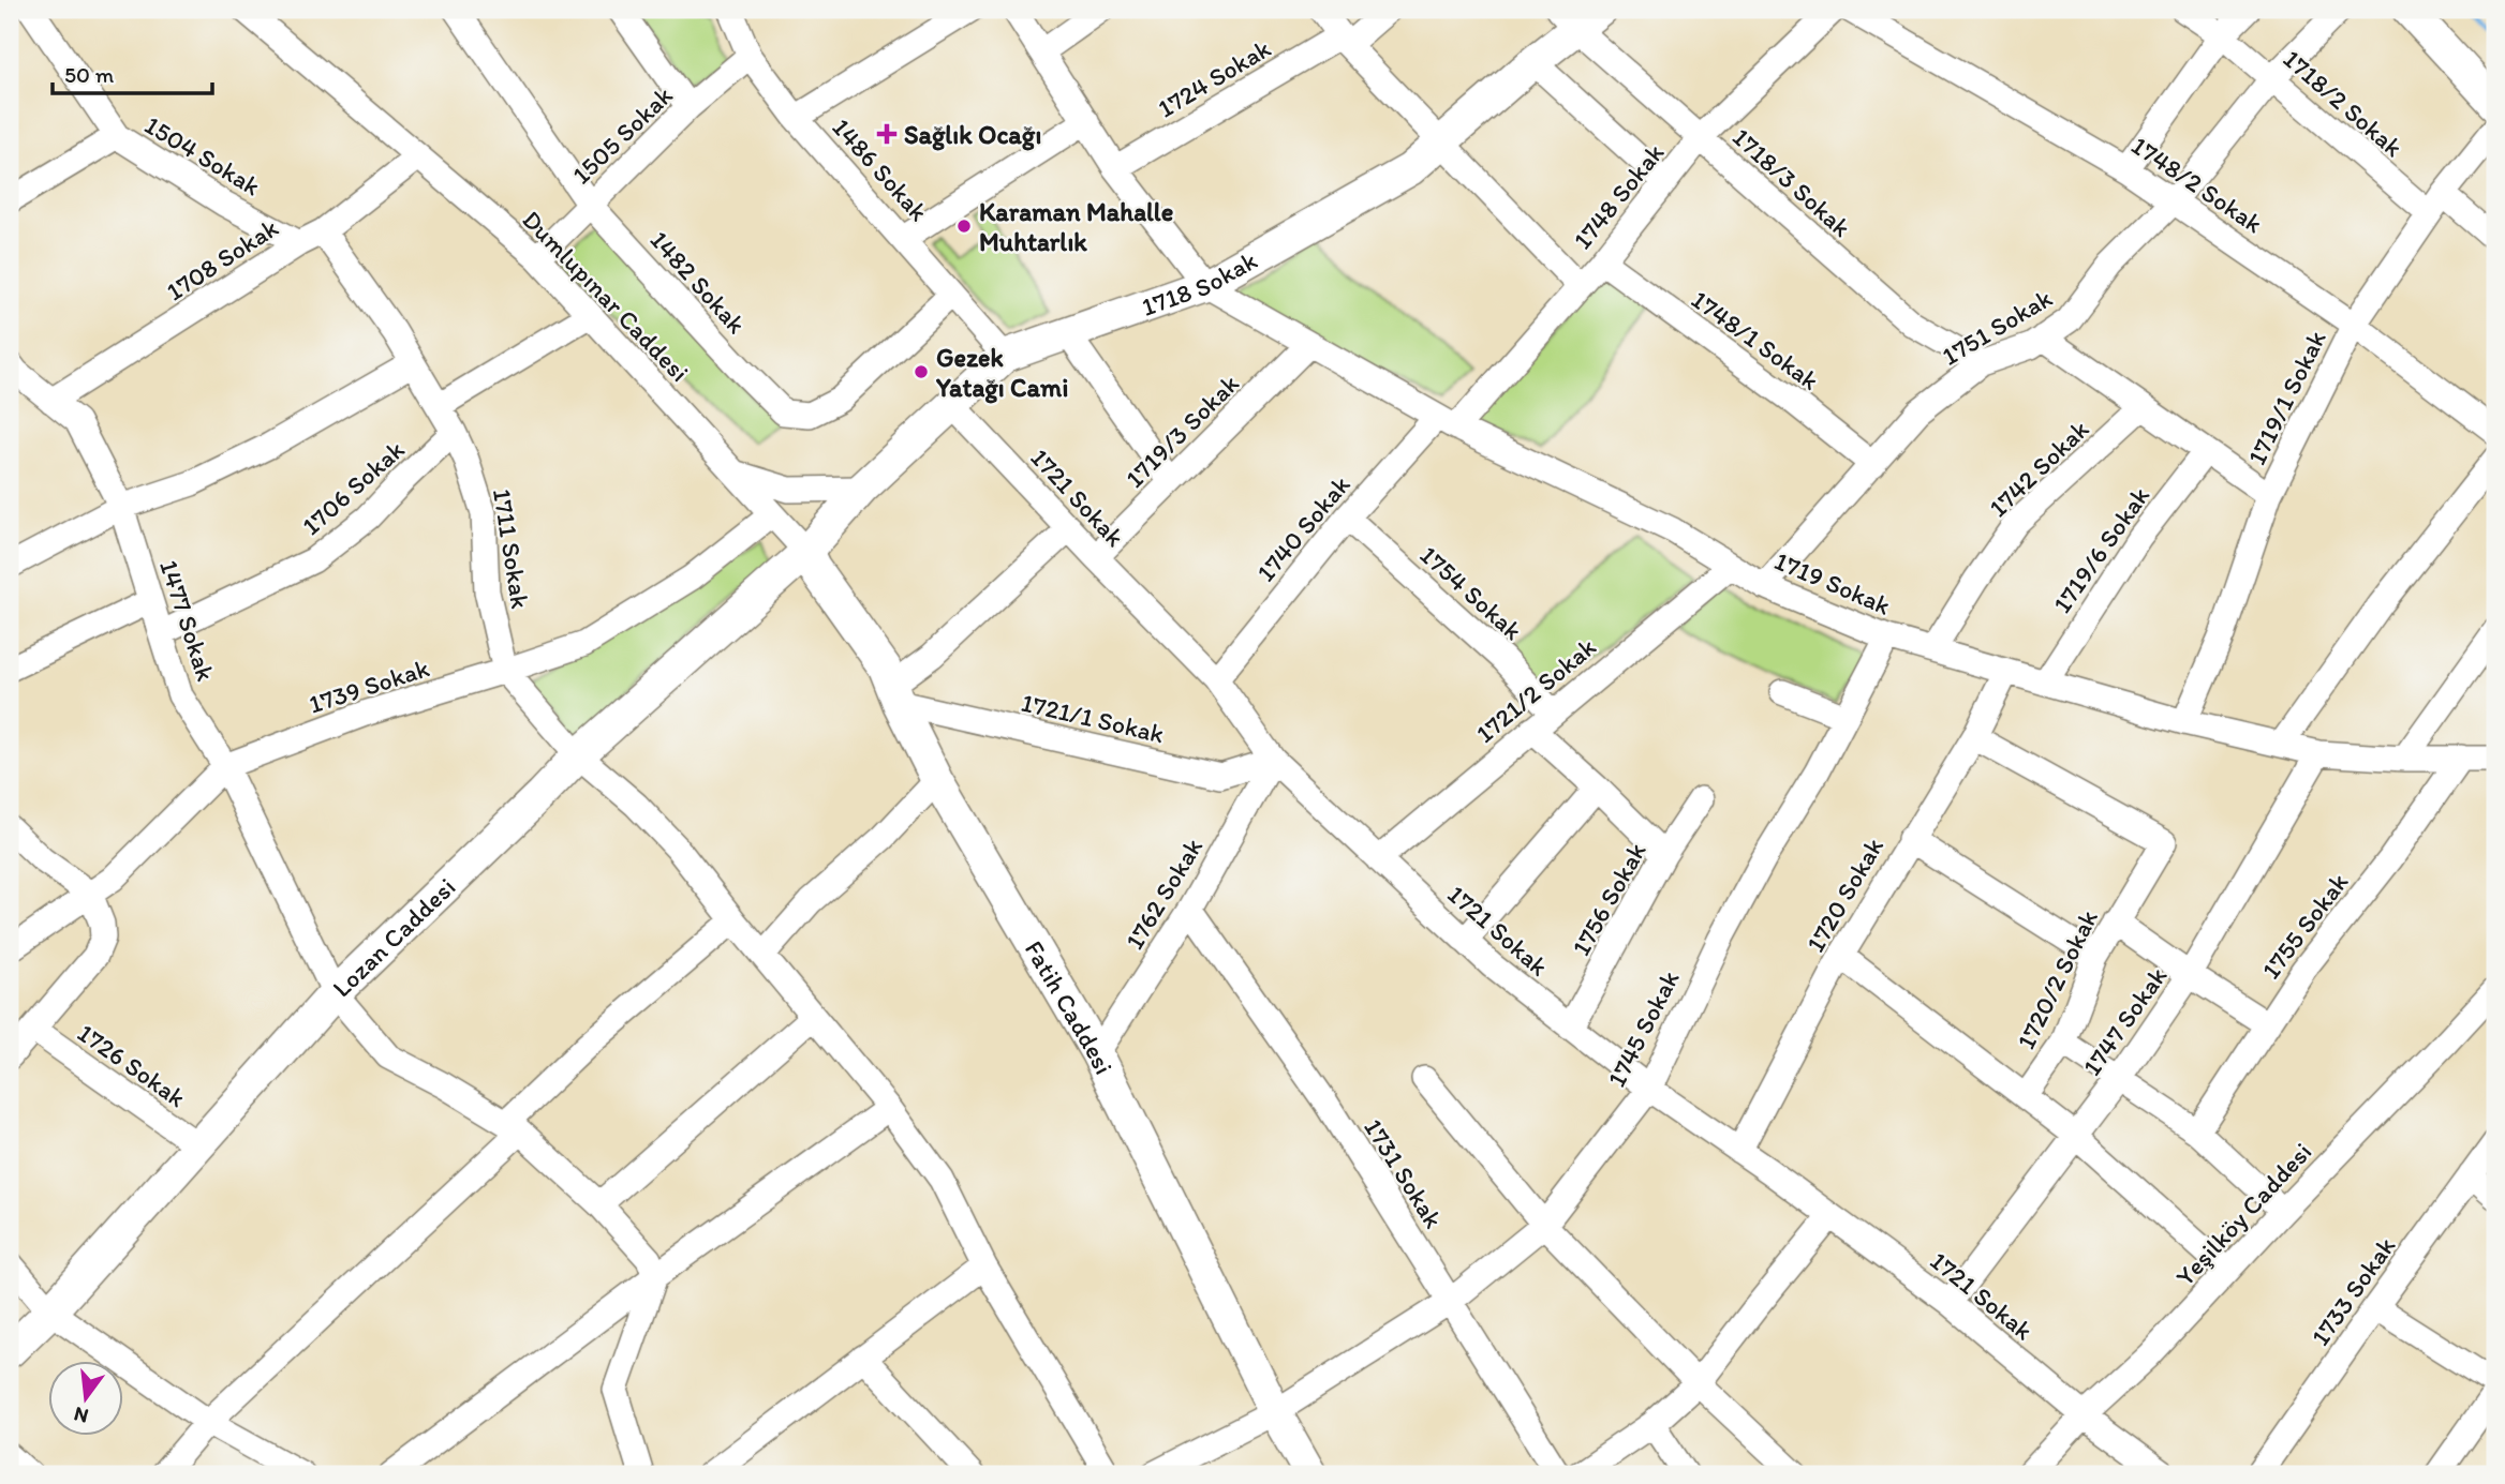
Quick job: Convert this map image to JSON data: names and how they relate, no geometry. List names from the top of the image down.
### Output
{
  "streets": {
    "main road": ["1718 Sokak", "Lozan Caddesi", "Fatih Caddesi"],
    "street": [
      "1724 Sokak",
      "1718/2 Sokak",
      "1505 Sokak",
      "1504 Sokak",
      "1486 Sokak",
      "1718/3 Sokak",
      "1748/2 Sokak",
      "1748 Sokak",
      "1708 Sokak",
      "1482 Sokak",
      "Dumlupınar Caddesi",
      "1751 Sokak",
      "1748/1 Sokak",
      "1719/1 Sokak",
      "1719/3 Sokak",
      "1742 Sokak",
      "1706 Sokak",
      "1721 Sokak",
      "1740 Sokak",
      "1711 Sokak",
      "1719/6 Sokak",
      "1719 Sokak",
      "1754 Sokak",
      "1477 Sokak",
      "1739 Sokak",
      "1721/2 Sokak",
      "1721/1 Sokak",
      "1762 Sokak",
      "1720 Sokak",
      "1756 Sokak",
      "1755 Sokak",
      "1720/2 Sokak",
      "1747 Sokak",
      "1745 Sokak",
      "1726 Sokak",
      "1731 Sokak",
      "Yeşilköy Caddesi",
      "1733 Sokak"
    ]
  },
  "crossings": [
    ["1718/2 Sokak", "1751 Sokak"],
    ["1718/2 Sokak", "1719/1 Sokak"],
    ["1505 Sokak", "1486 Sokak"],
    ["1505 Sokak", "1482 Sokak"],
    ["1505 Sokak", "Dumlupınar Caddesi"],
    ["1504 Sokak", "1708 Sokak"],
    ["1486 Sokak", "1718 Sokak"],
    ["1486 Sokak", "1482 Sokak"],
    ["1718/3 Sokak", "1748 Sokak"],
    ["1718/3 Sokak", "1718 Sokak"],
    ["1718/3 Sokak", "1751 Sokak"],
    ["1748/2 Sokak", "1751 Sokak"],
    ["1748/2 Sokak", "1719/1 Sokak"],
    ["1748 Sokak", "1748/1 Sokak"],
    ["1748 Sokak", "1740 Sokak"],
    ["1748 Sokak", "1719 Sokak"],
    ["1708 Sokak", "Dumlupınar Caddesi"],
    ["1708 Sokak", "1711 Sokak"],
    ["1708 Sokak", "1477 Sokak"],
    ["1718 Sokak", "Dumlupınar Caddesi"],
    ["1718 Sokak", "1721 Sokak"],
    ["1718 Sokak", "1719 Sokak"],
    ["1718 Sokak", "Lozan Caddesi"],
    ["1718 Sokak", "Fatih Caddesi"],
    ["Dumlupınar Caddesi", "1739 Sokak"],
    ["Dumlupınar Caddesi", "Lozan Caddesi"],
    ["Dumlupınar Caddesi", "Fatih Caddesi"],
    ["1751 Sokak", "1748/1 Sokak"],
    ["1751 Sokak", "1719 Sokak"],
    ["1719/1 Sokak", "1719 Sokak"],
    ["1719/3 Sokak", "1721 Sokak"],
    ["1719/3 Sokak", "1719 Sokak"],
    ["1742 Sokak", "1719 Sokak"],
    ["1706 Sokak", "1711 Sokak"],
    ["1706 Sokak", "1477 Sokak"],
    ["1721 Sokak", "1740 Sokak"],
    ["1721 Sokak", "1721/2 Sokak"],
    ["1721 Sokak", "1721/1 Sokak"],
    ["1721 Sokak", "1762 Sokak"],
    ["1721 Sokak", "1720 Sokak"],
    ["1721 Sokak", "1756 Sokak"],
    ["1721 Sokak", "1747 Sokak"],
    ["1721 Sokak", "1745 Sokak"],
    ["1721 Sokak", "Yeşilköy Caddesi"],
    ["1740 Sokak", "1719 Sokak"],
    ["1740 Sokak", "1754 Sokak"],
    ["1711 Sokak", "1739 Sokak"],
    ["1711 Sokak", "Lozan Caddesi"],
    ["1719/6 Sokak", "1719 Sokak"],
    ["1719 Sokak", "1721/2 Sokak"],
    ["1719 Sokak", "1720 Sokak"],
    ["1719 Sokak", "1755 Sokak"],
    ["1719 Sokak", "1747 Sokak"],
    ["1719 Sokak", "1745 Sokak"],
    ["1754 Sokak", "1721/2 Sokak"],
    ["1477 Sokak", "1739 Sokak"],
    ["1477 Sokak", "Lozan Caddesi"],
    ["1721/1 Sokak", "1762 Sokak"],
    ["1721/1 Sokak", "Fatih Caddesi"],
    ["1762 Sokak", "Fatih Caddesi"],
    ["1762 Sokak", "1731 Sokak"],
    ["1720 Sokak", "1720/2 Sokak"],
    ["Lozan Caddesi", "Fatih Caddesi"],
    ["Lozan Caddesi", "1726 Sokak"],
    ["Fatih Caddesi", "1745 Sokak"],
    ["1745 Sokak", "1731 Sokak"]
  ],
  "places": {
    "health": ["Sağlık Ocağı"],
    "other": ["Karaman Mahalle Muhtarlık", "Gezek Yatağı Cami"]
  },
  "scale_bar": "50 m",
  "north": "bottom"
}
